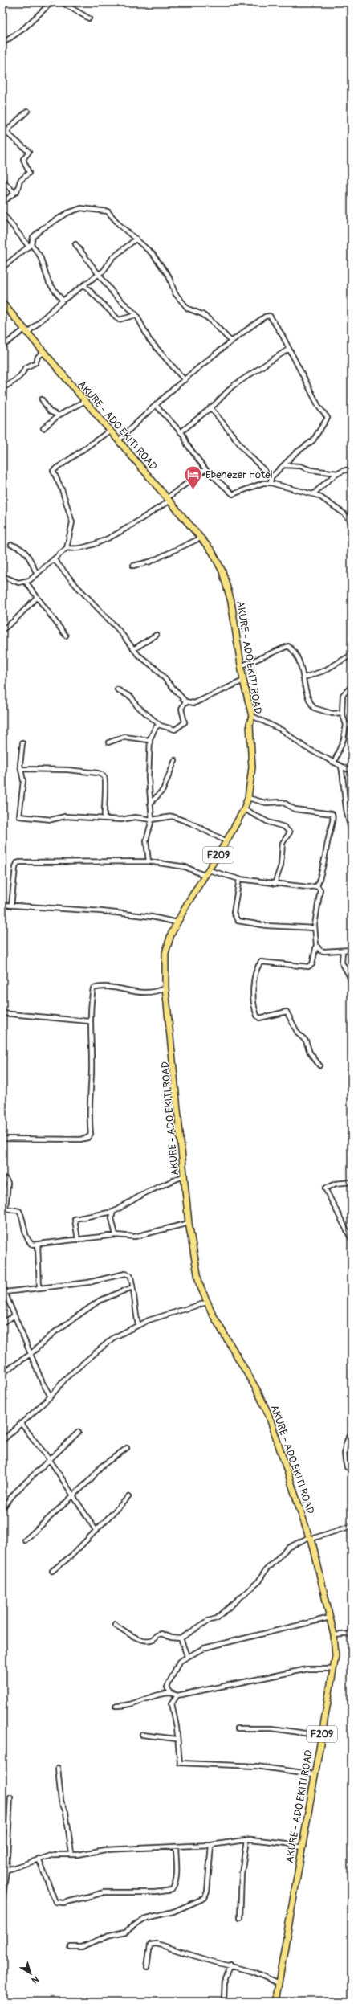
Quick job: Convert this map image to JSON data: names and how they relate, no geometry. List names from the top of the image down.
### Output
{
  "streets": {
    "main road": ["AKURE - ADO EKITI ROAD", "F209"]
  },
  "places": {
    "hotel": ["Ebenezer Hotel"]
  },
  "north": "bottom right"
}
